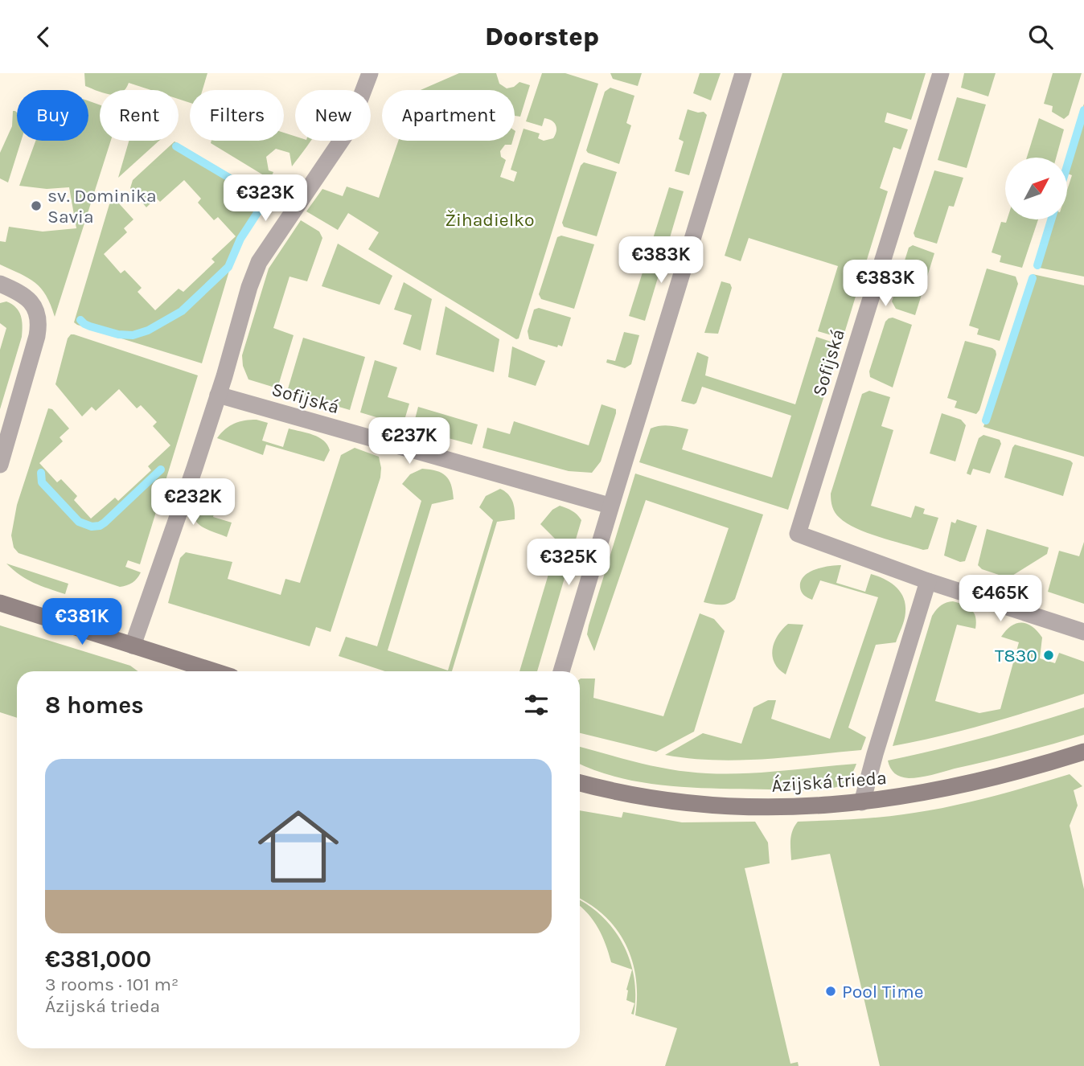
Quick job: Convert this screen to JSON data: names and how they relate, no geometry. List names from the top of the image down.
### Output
{
  "streets": {
    "street": ["Sofijská", "Ázijská trieda"]
  },
  "parks": ["Žihadielko"],
  "places": ["sv. Dominika Savia", "T830", "Pool Time"],
  "north": "top right",
  "page": {
    "header": "Doorstep",
    "chip": [
      "Buy",
      "Rent",
      "Filters",
      "New",
      "Apartment"
    ],
    "price": [
      "€323K",
      "€383K",
      "€383K",
      "€237K",
      "€232K",
      "€325K",
      "€465K",
      "€381K"
    ],
    "heading": "8 homes",
    "list": [
      {
        "name": "€381,000",
        "note": "3 rooms · 101 m² · Ázijská trieda"
      }
    ]
  }
}
